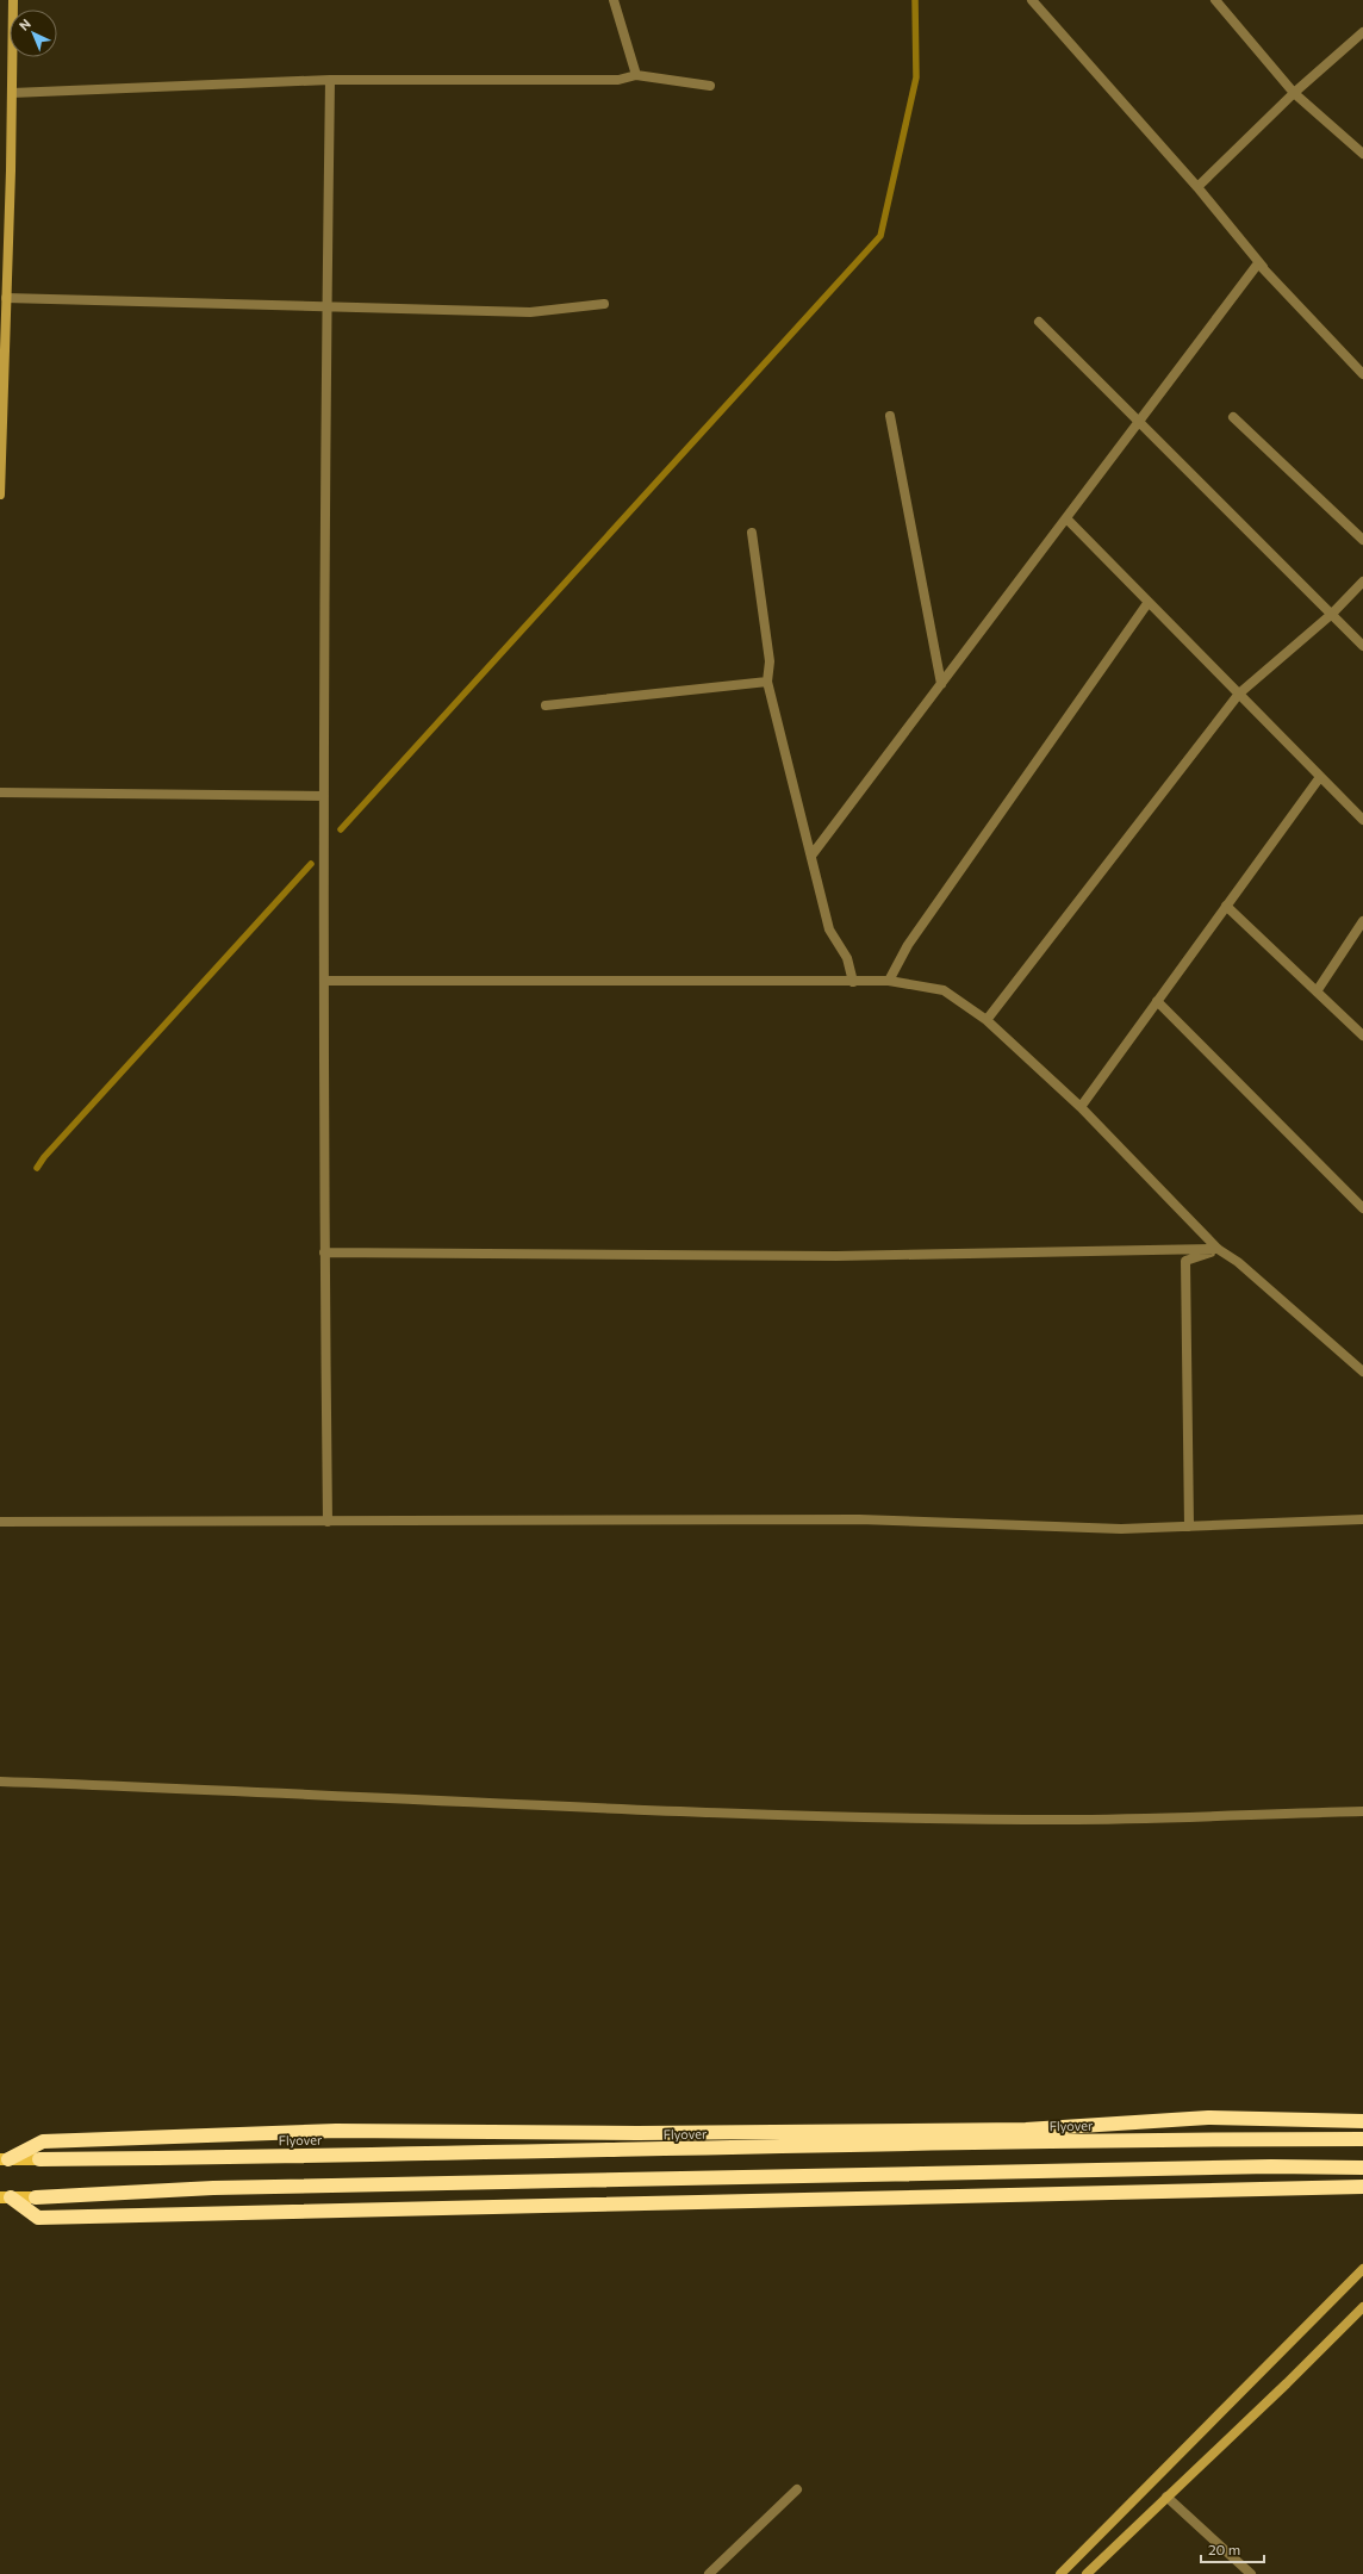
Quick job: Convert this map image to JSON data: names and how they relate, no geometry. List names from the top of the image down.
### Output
{
  "streets": {
    "highway": ["Flyover"]
  },
  "scale_bar": "20 m",
  "north": "top left"
}
